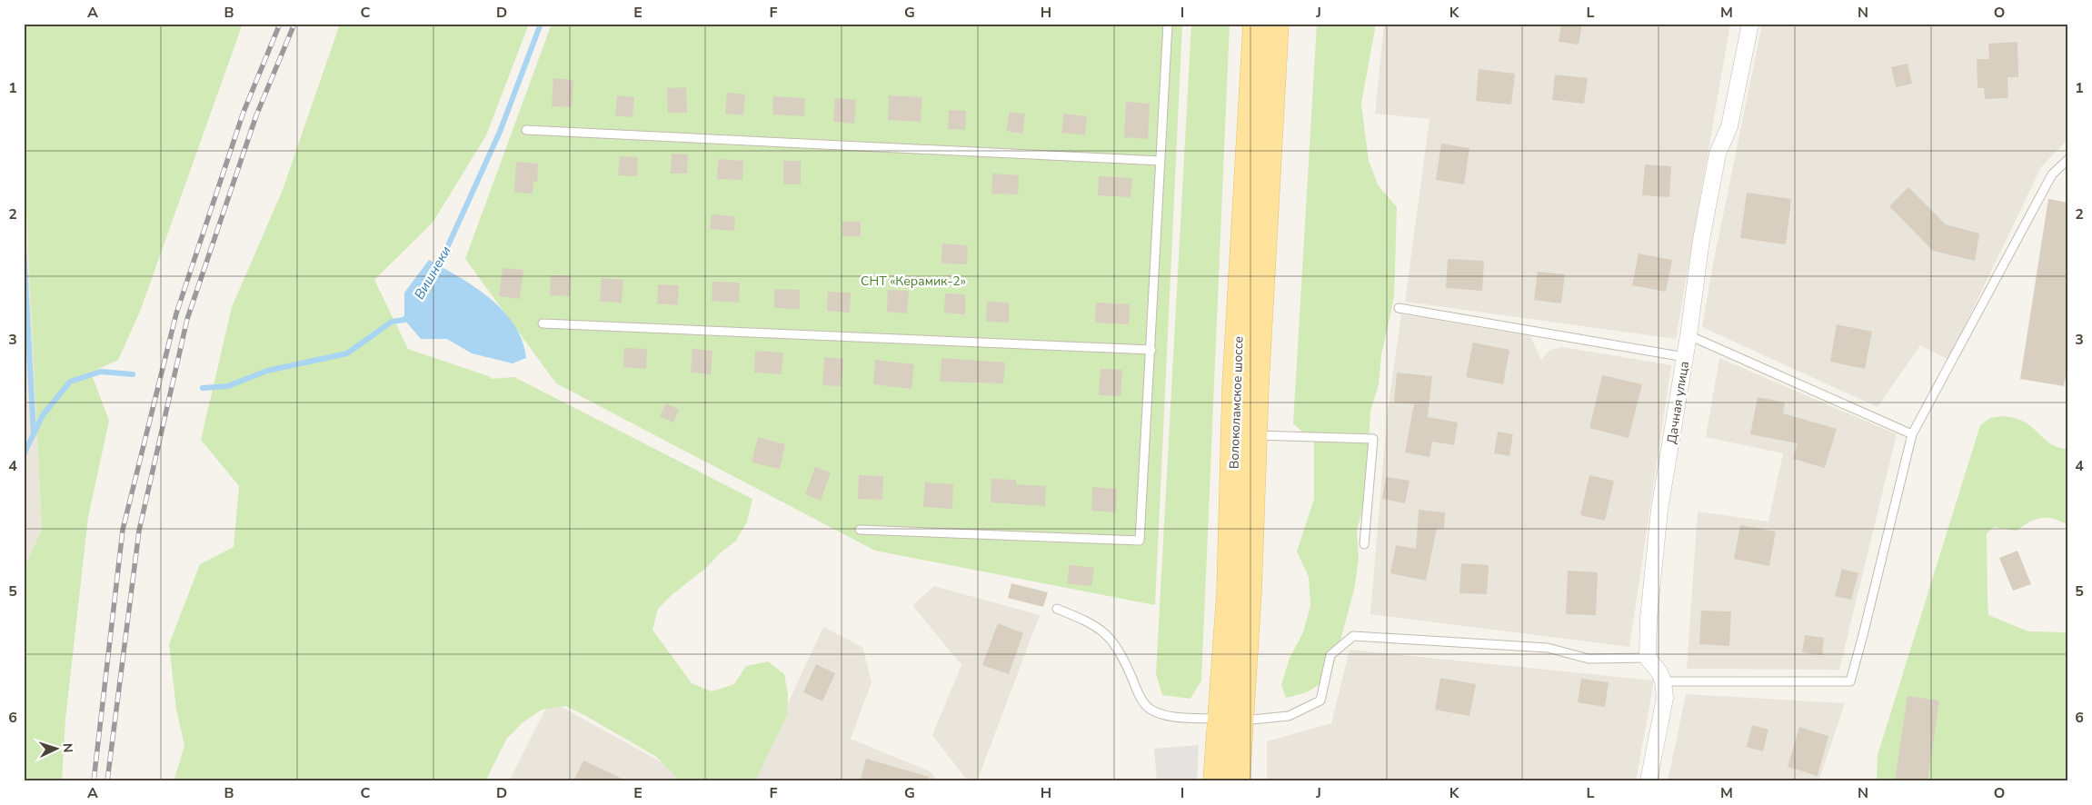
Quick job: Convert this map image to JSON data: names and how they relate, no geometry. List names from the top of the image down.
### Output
{
  "streets": {
    "main road": ["Волоколамское шоссе"],
    "street": ["Дачная улица"]
  },
  "water": ["Вишнеки"],
  "parks": ["СНТ «Керамик-2»"],
  "north": "right",
  "grid": {
    "columns": [
      "A",
      "B",
      "C",
      "D",
      "E",
      "F",
      "G",
      "H",
      "I",
      "J",
      "K",
      "L",
      "M",
      "N",
      "O"
    ],
    "rows": [
      "1",
      "2",
      "3",
      "4",
      "5",
      "6"
    ]
  }
}
